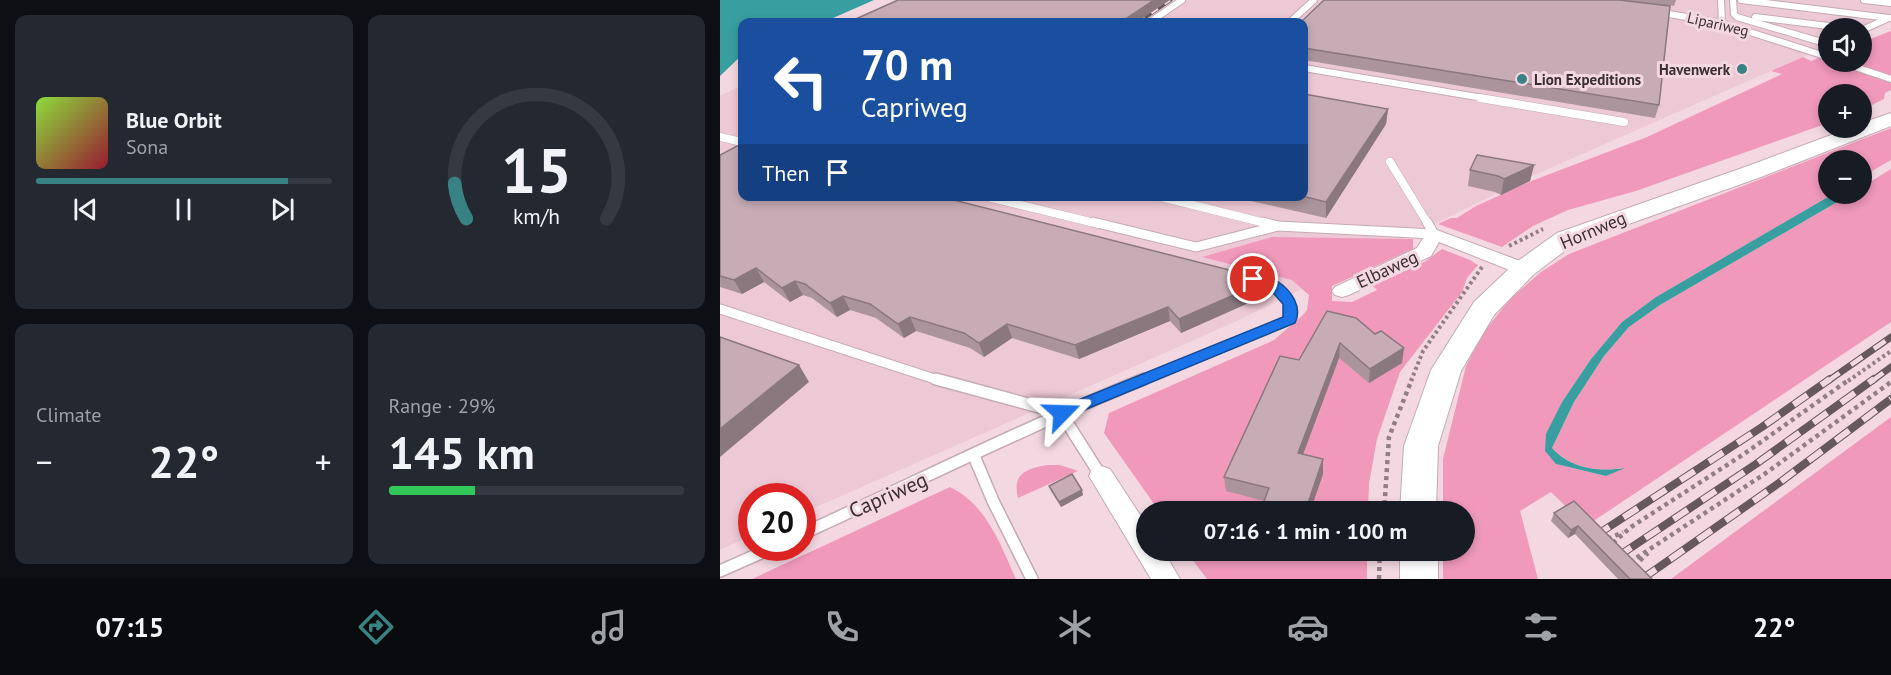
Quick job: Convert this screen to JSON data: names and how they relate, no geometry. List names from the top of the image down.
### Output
{
  "streets": {
    "street": ["Hornweg", "Elbaweg"],
    "lane": ["Lipariweg", "Capriweg"]
  },
  "crossings": [
    ["Hornweg", "Elbaweg"]
  ],
  "places": ["Havenwerk", "Lion Expeditions"],
  "page": {
    "map_buttons": ["+", "−"],
    "turn": ["70 m", "Capriweg"],
    "song": ["Blue Orbit", "Sona"],
    "then": "Then",
    "tile": [
      "Climate",
      ["Range · 29%", "145 km"]
    ],
    "heat": ["−", "22°", "+"],
    "limit": "20",
    "trip": "07:16 · 1 min · 100 m",
    "tabs": ["07:15", "22°"],
    "gauge": ["15", "km/h"]
  }
}
